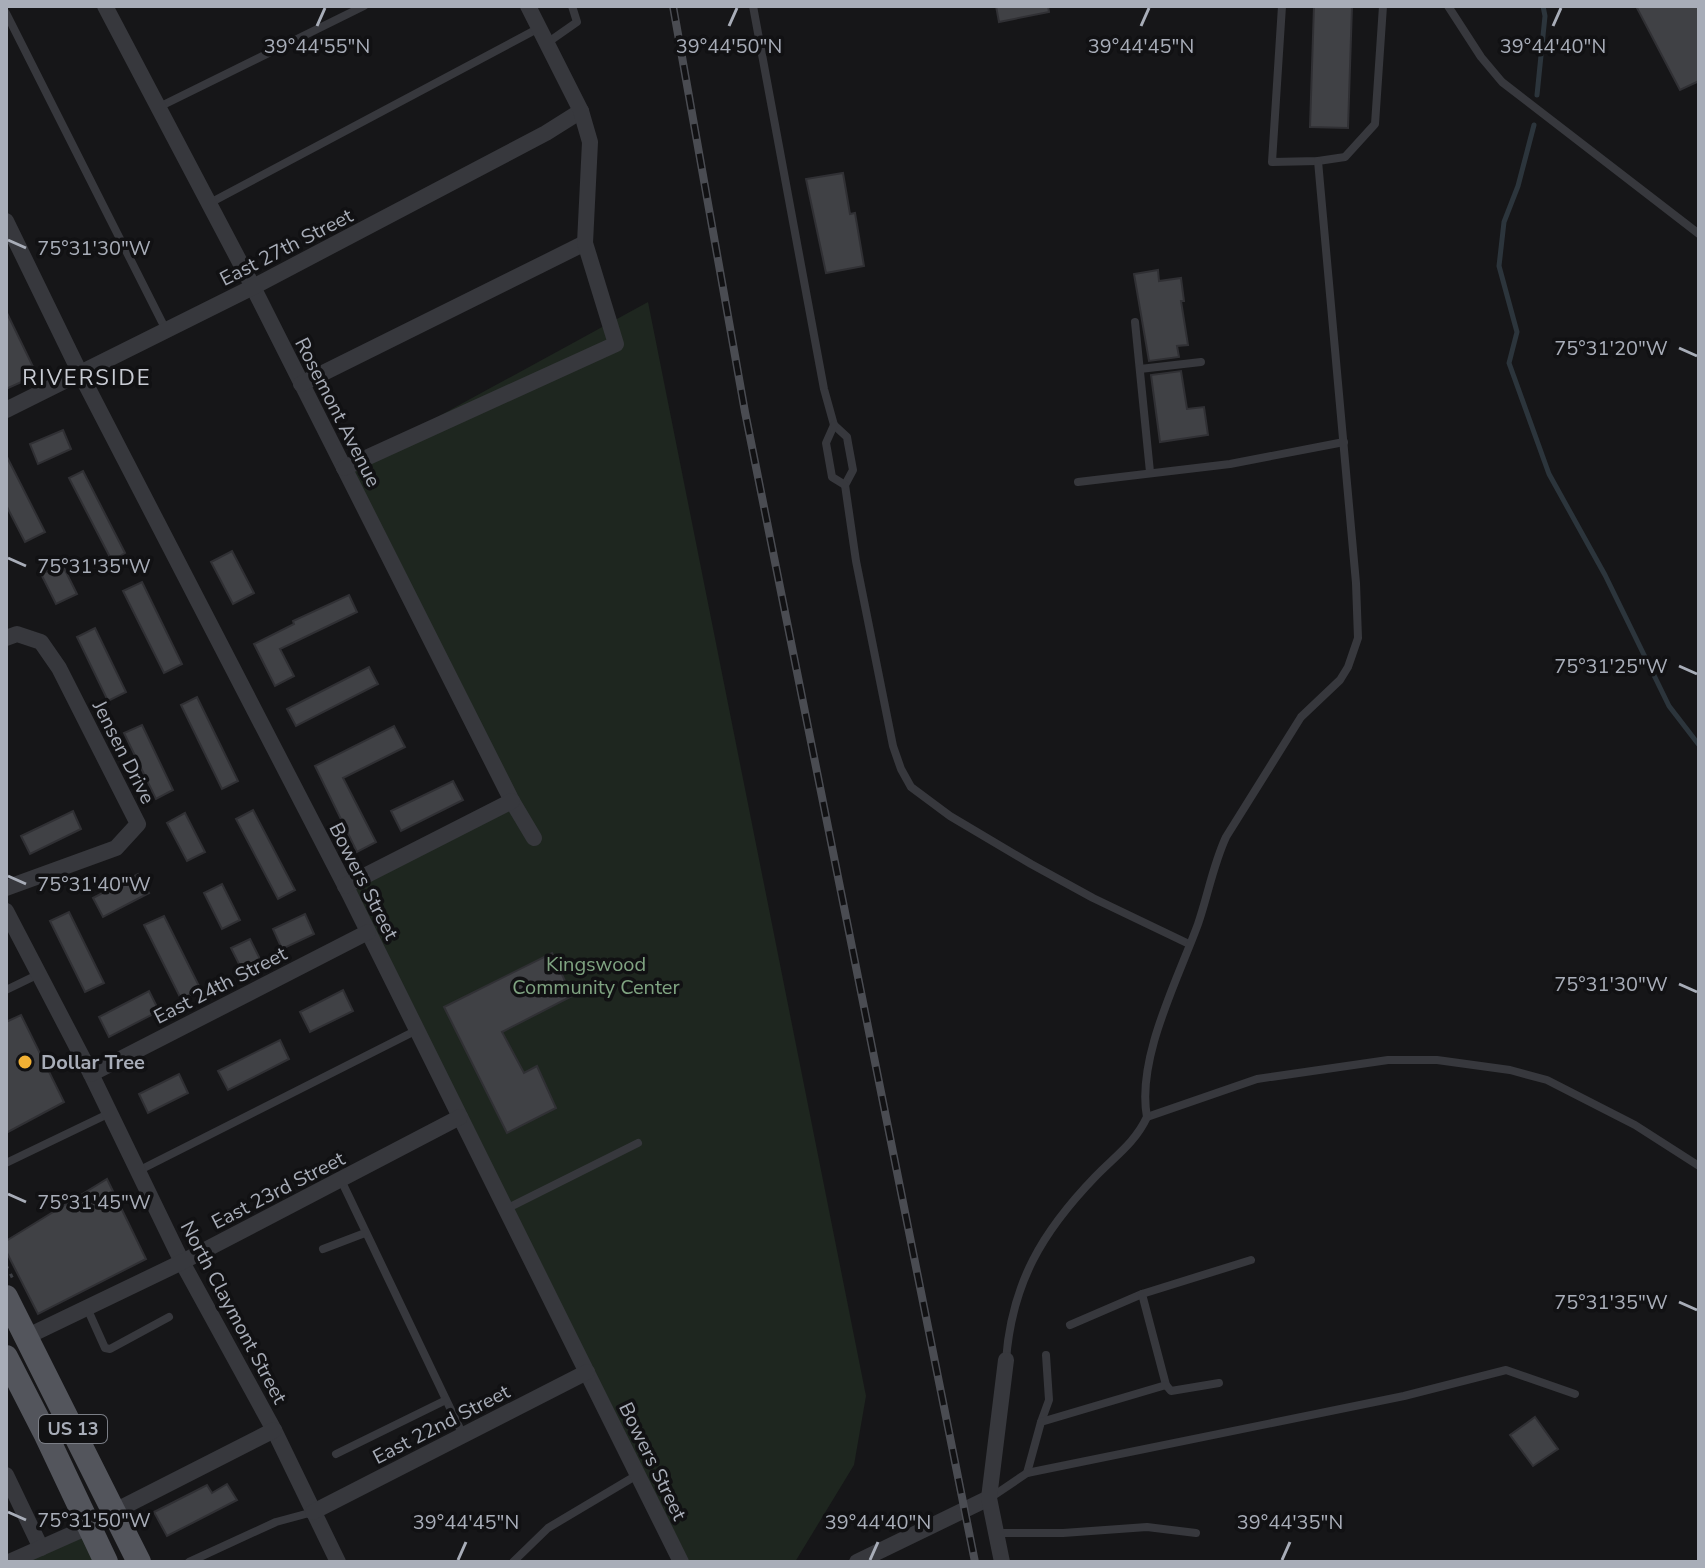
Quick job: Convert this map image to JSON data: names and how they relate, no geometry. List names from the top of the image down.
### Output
{
  "streets": {
    "main road": ["US 13"],
    "street": [
      "East 27th Street",
      "Rosemont Avenue",
      "Jensen Drive",
      "Bowers Street",
      "East 24th Street",
      "East 23rd Street",
      "North Claymont Street",
      "East 22nd Street"
    ]
  },
  "crossings": [
    ["East 27th Street", "Rosemont Avenue"],
    ["East 27th Street", "Bowers Street"],
    ["Bowers Street", "East 24th Street"],
    ["Bowers Street", "East 23rd Street"],
    ["Bowers Street", "East 22nd Street"],
    ["East 24th Street", "North Claymont Street"],
    ["East 23rd Street", "North Claymont Street"],
    ["East 23rd Street", "US 13"],
    ["North Claymont Street", "East 22nd Street"]
  ],
  "districts": ["RIVERSIDE"],
  "parks": ["Kingswood Community Center"],
  "places": ["Dollar Tree"],
  "coordinates": [
    "39°44'55\"N",
    "39°44'50\"N",
    "39°44'45\"N",
    "39°44'40\"N",
    "75°31'30\"W",
    "75°31'20\"W",
    "75°31'35\"W",
    "75°31'25\"W",
    "75°31'40\"W",
    "75°31'45\"W",
    "75°31'50\"W",
    "39°44'35\"N"
  ]
}
